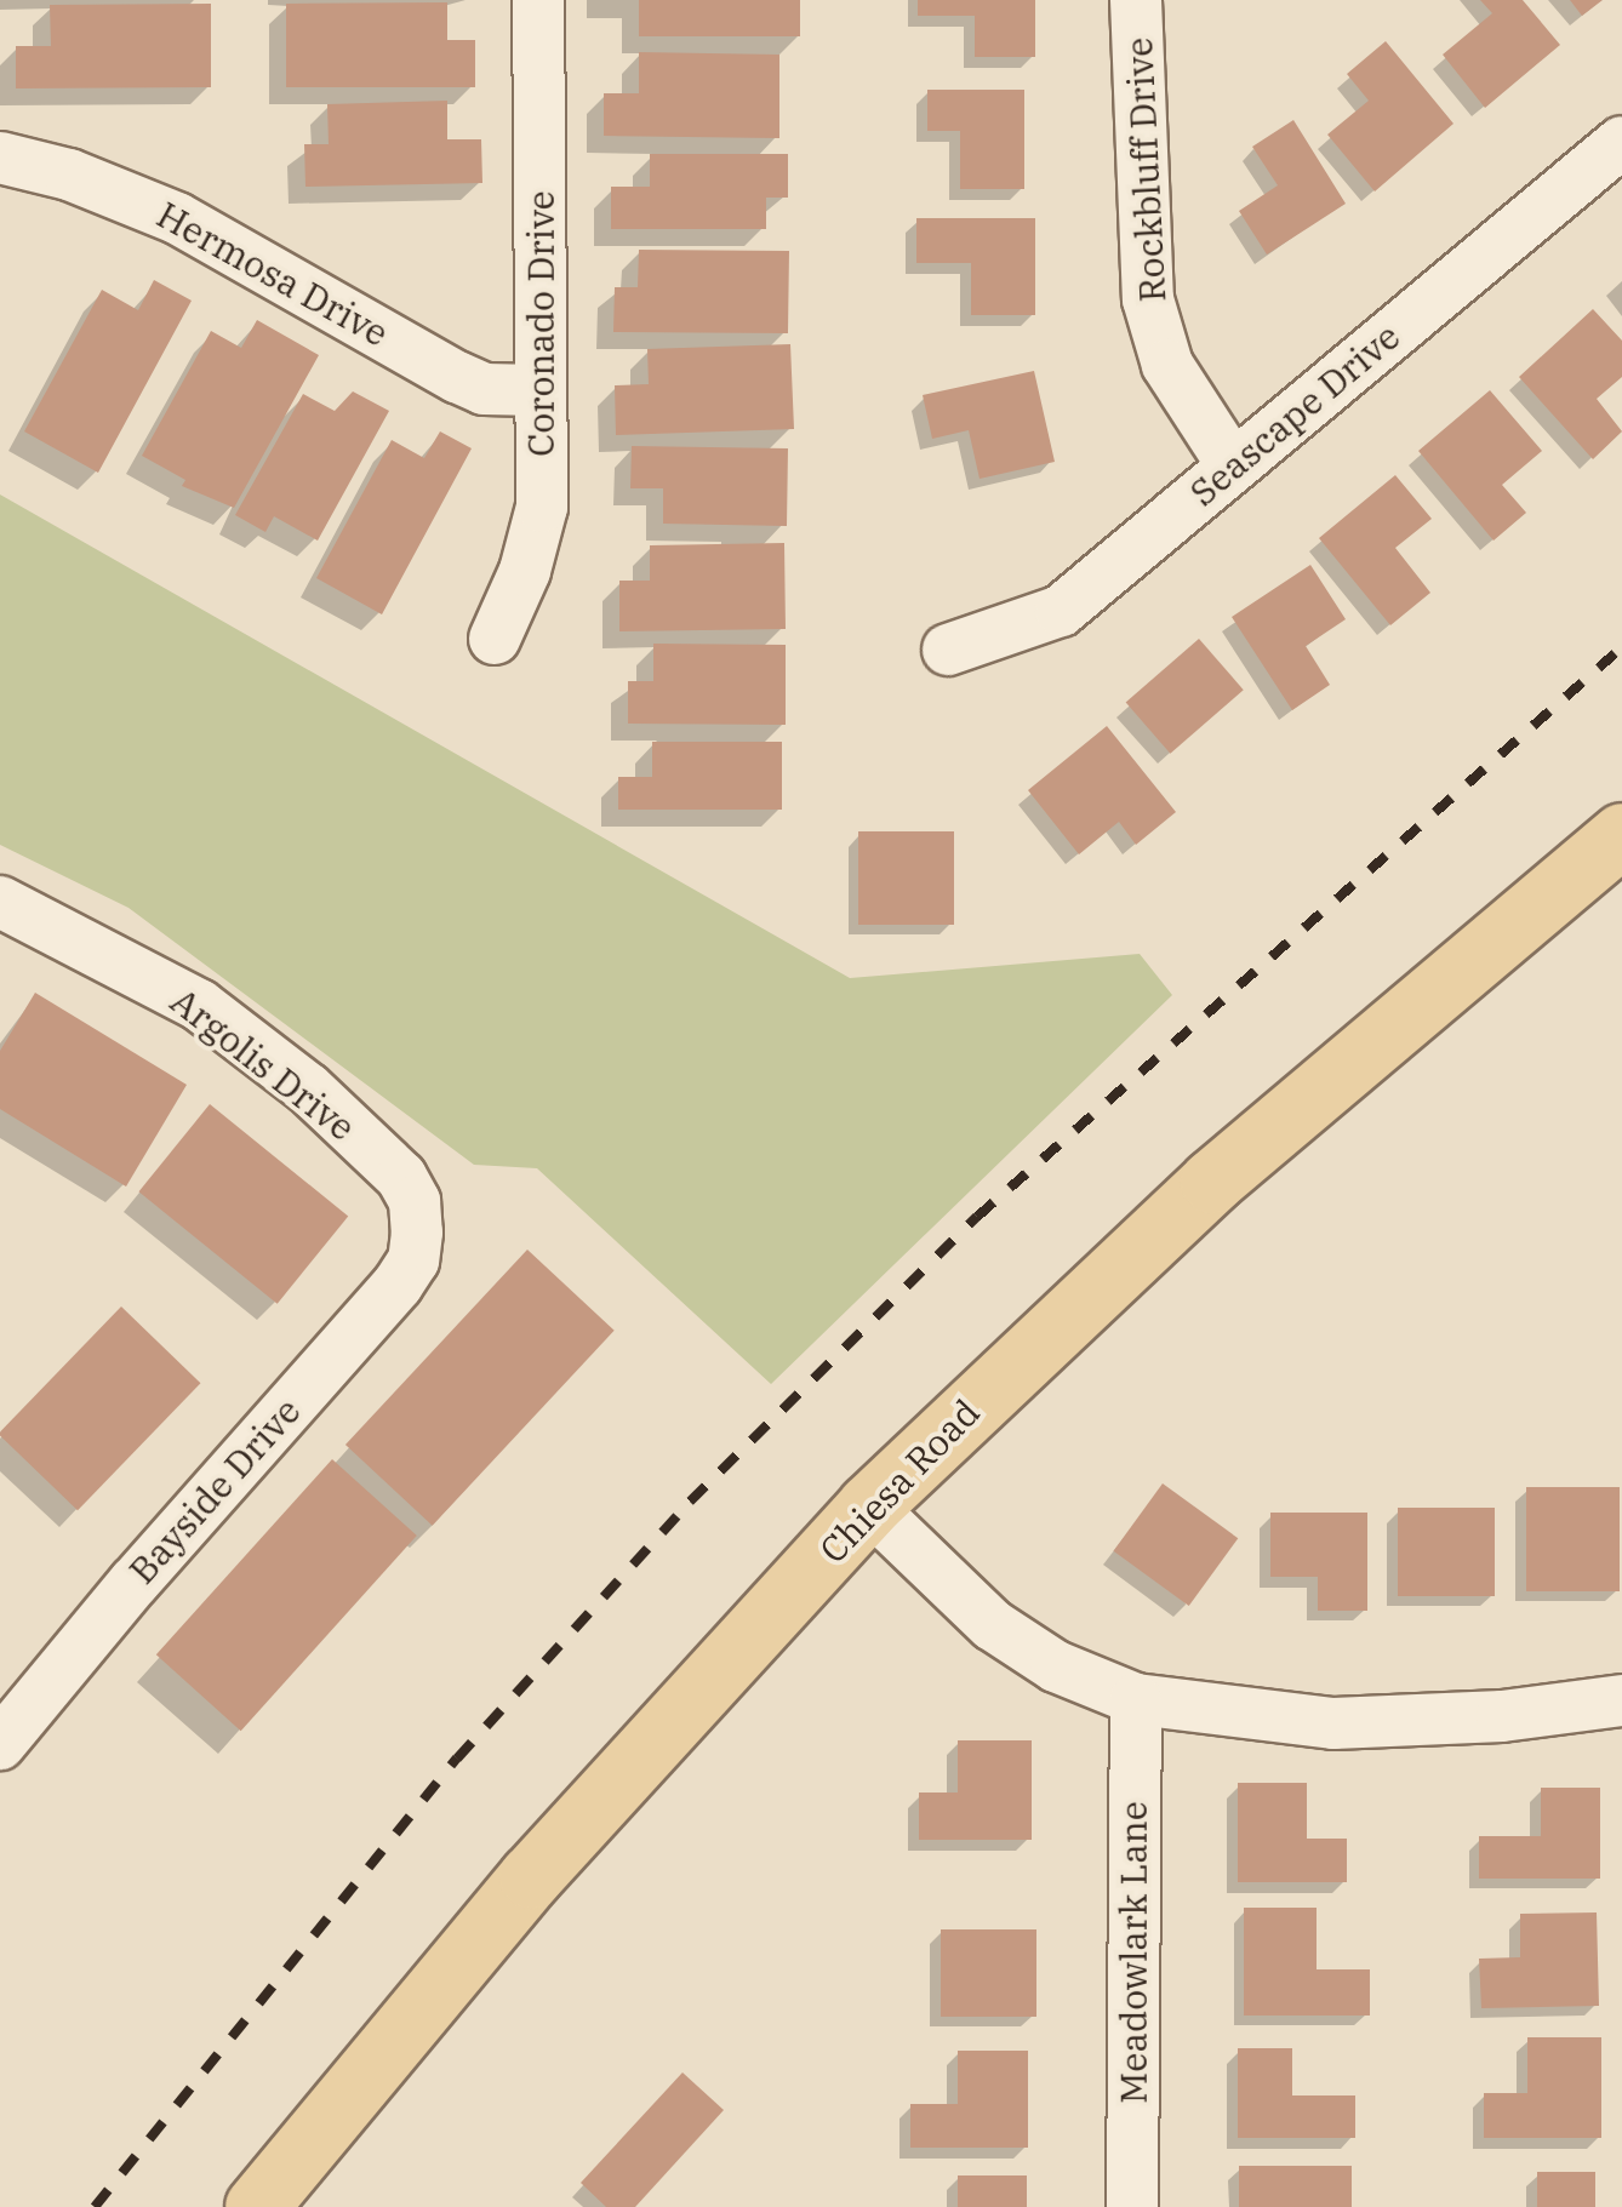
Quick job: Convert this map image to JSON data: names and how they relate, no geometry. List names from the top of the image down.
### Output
{
  "streets": {
    "main road": ["Chiesa Road"],
    "street": [
      "Rockbluff Drive",
      "Hermosa Drive",
      "Coronado Drive",
      "Seascape Drive",
      "Argolis Drive",
      "Bayside Drive",
      "Meadowlark Lane"
    ]
  },
  "crossings": [
    ["Rockbluff Drive", "Seascape Drive"],
    ["Hermosa Drive", "Coronado Drive"],
    ["Argolis Drive", "Bayside Drive"]
  ]
}
